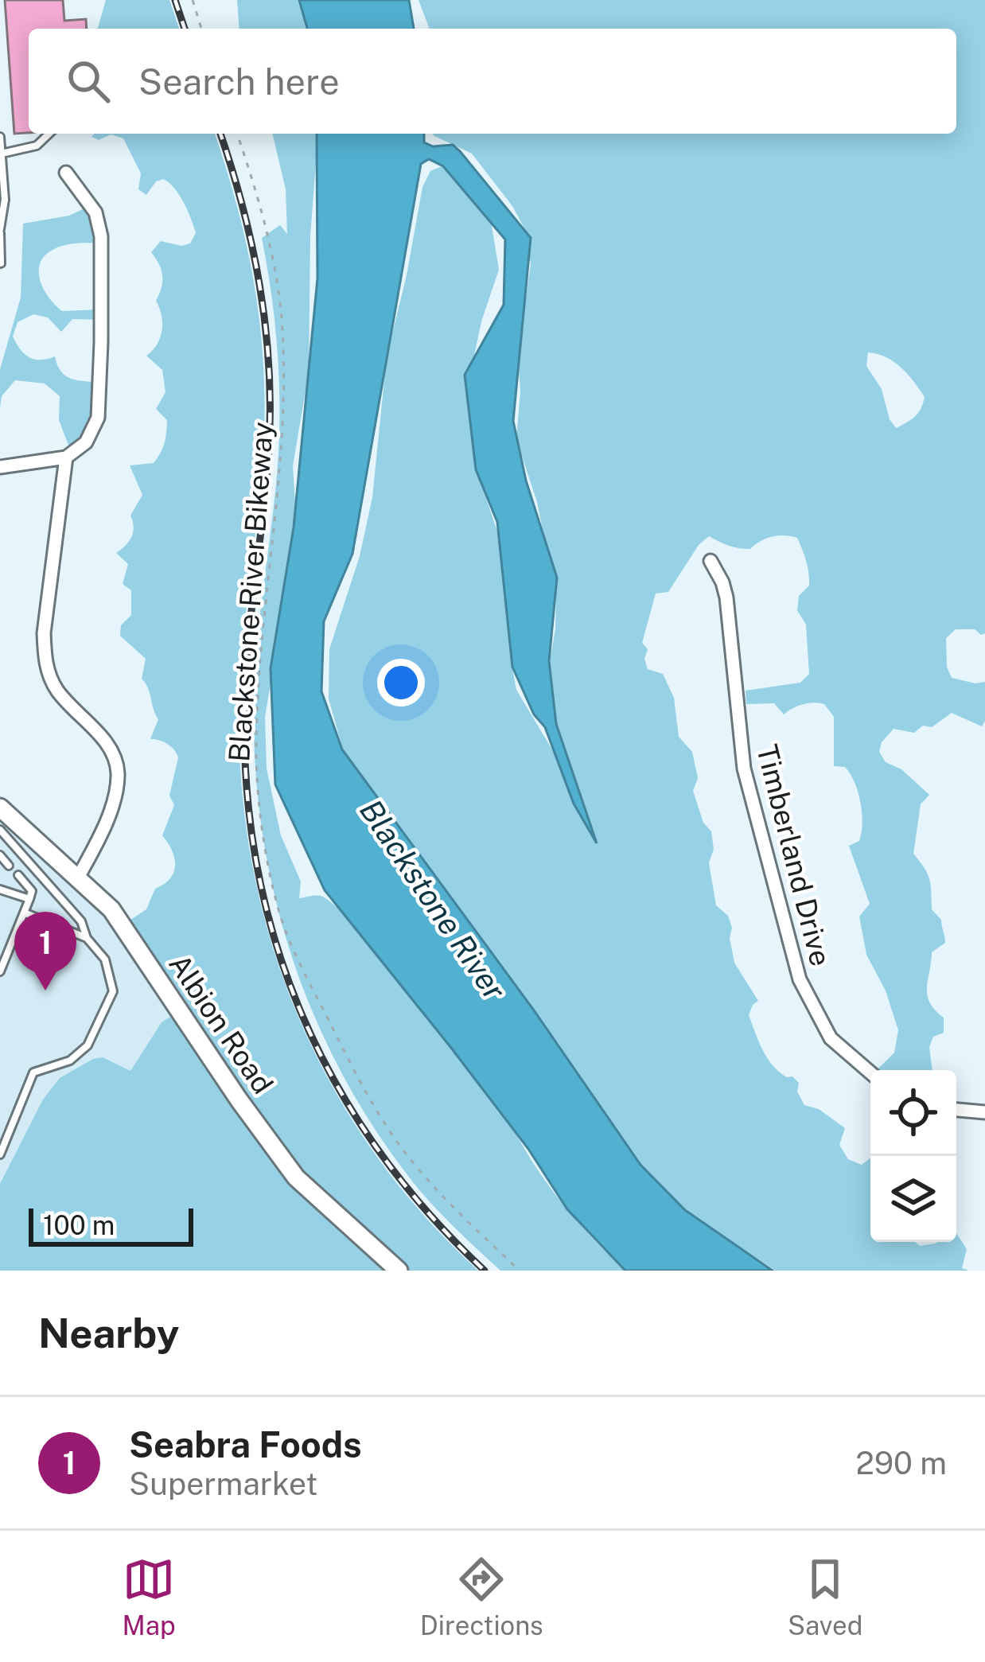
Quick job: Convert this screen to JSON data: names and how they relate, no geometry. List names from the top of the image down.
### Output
{
  "streets": {
    "street": ["Timberland Drive", "Albion Road"],
    "path": ["Blackstone River Bikeway"]
  },
  "water": ["Blackstone River"],
  "scale_bar": "100 m",
  "page": {
    "search": "Search here",
    "pins": "1",
    "scale": "100 m",
    "heading": "Nearby",
    "list": [
      {
        "mark": "1",
        "name": "Seabra Foods",
        "note": "Supermarket",
        "value": "290 m"
      }
    ],
    "nav": ["Map", "Directions", "Saved"]
  }
}
